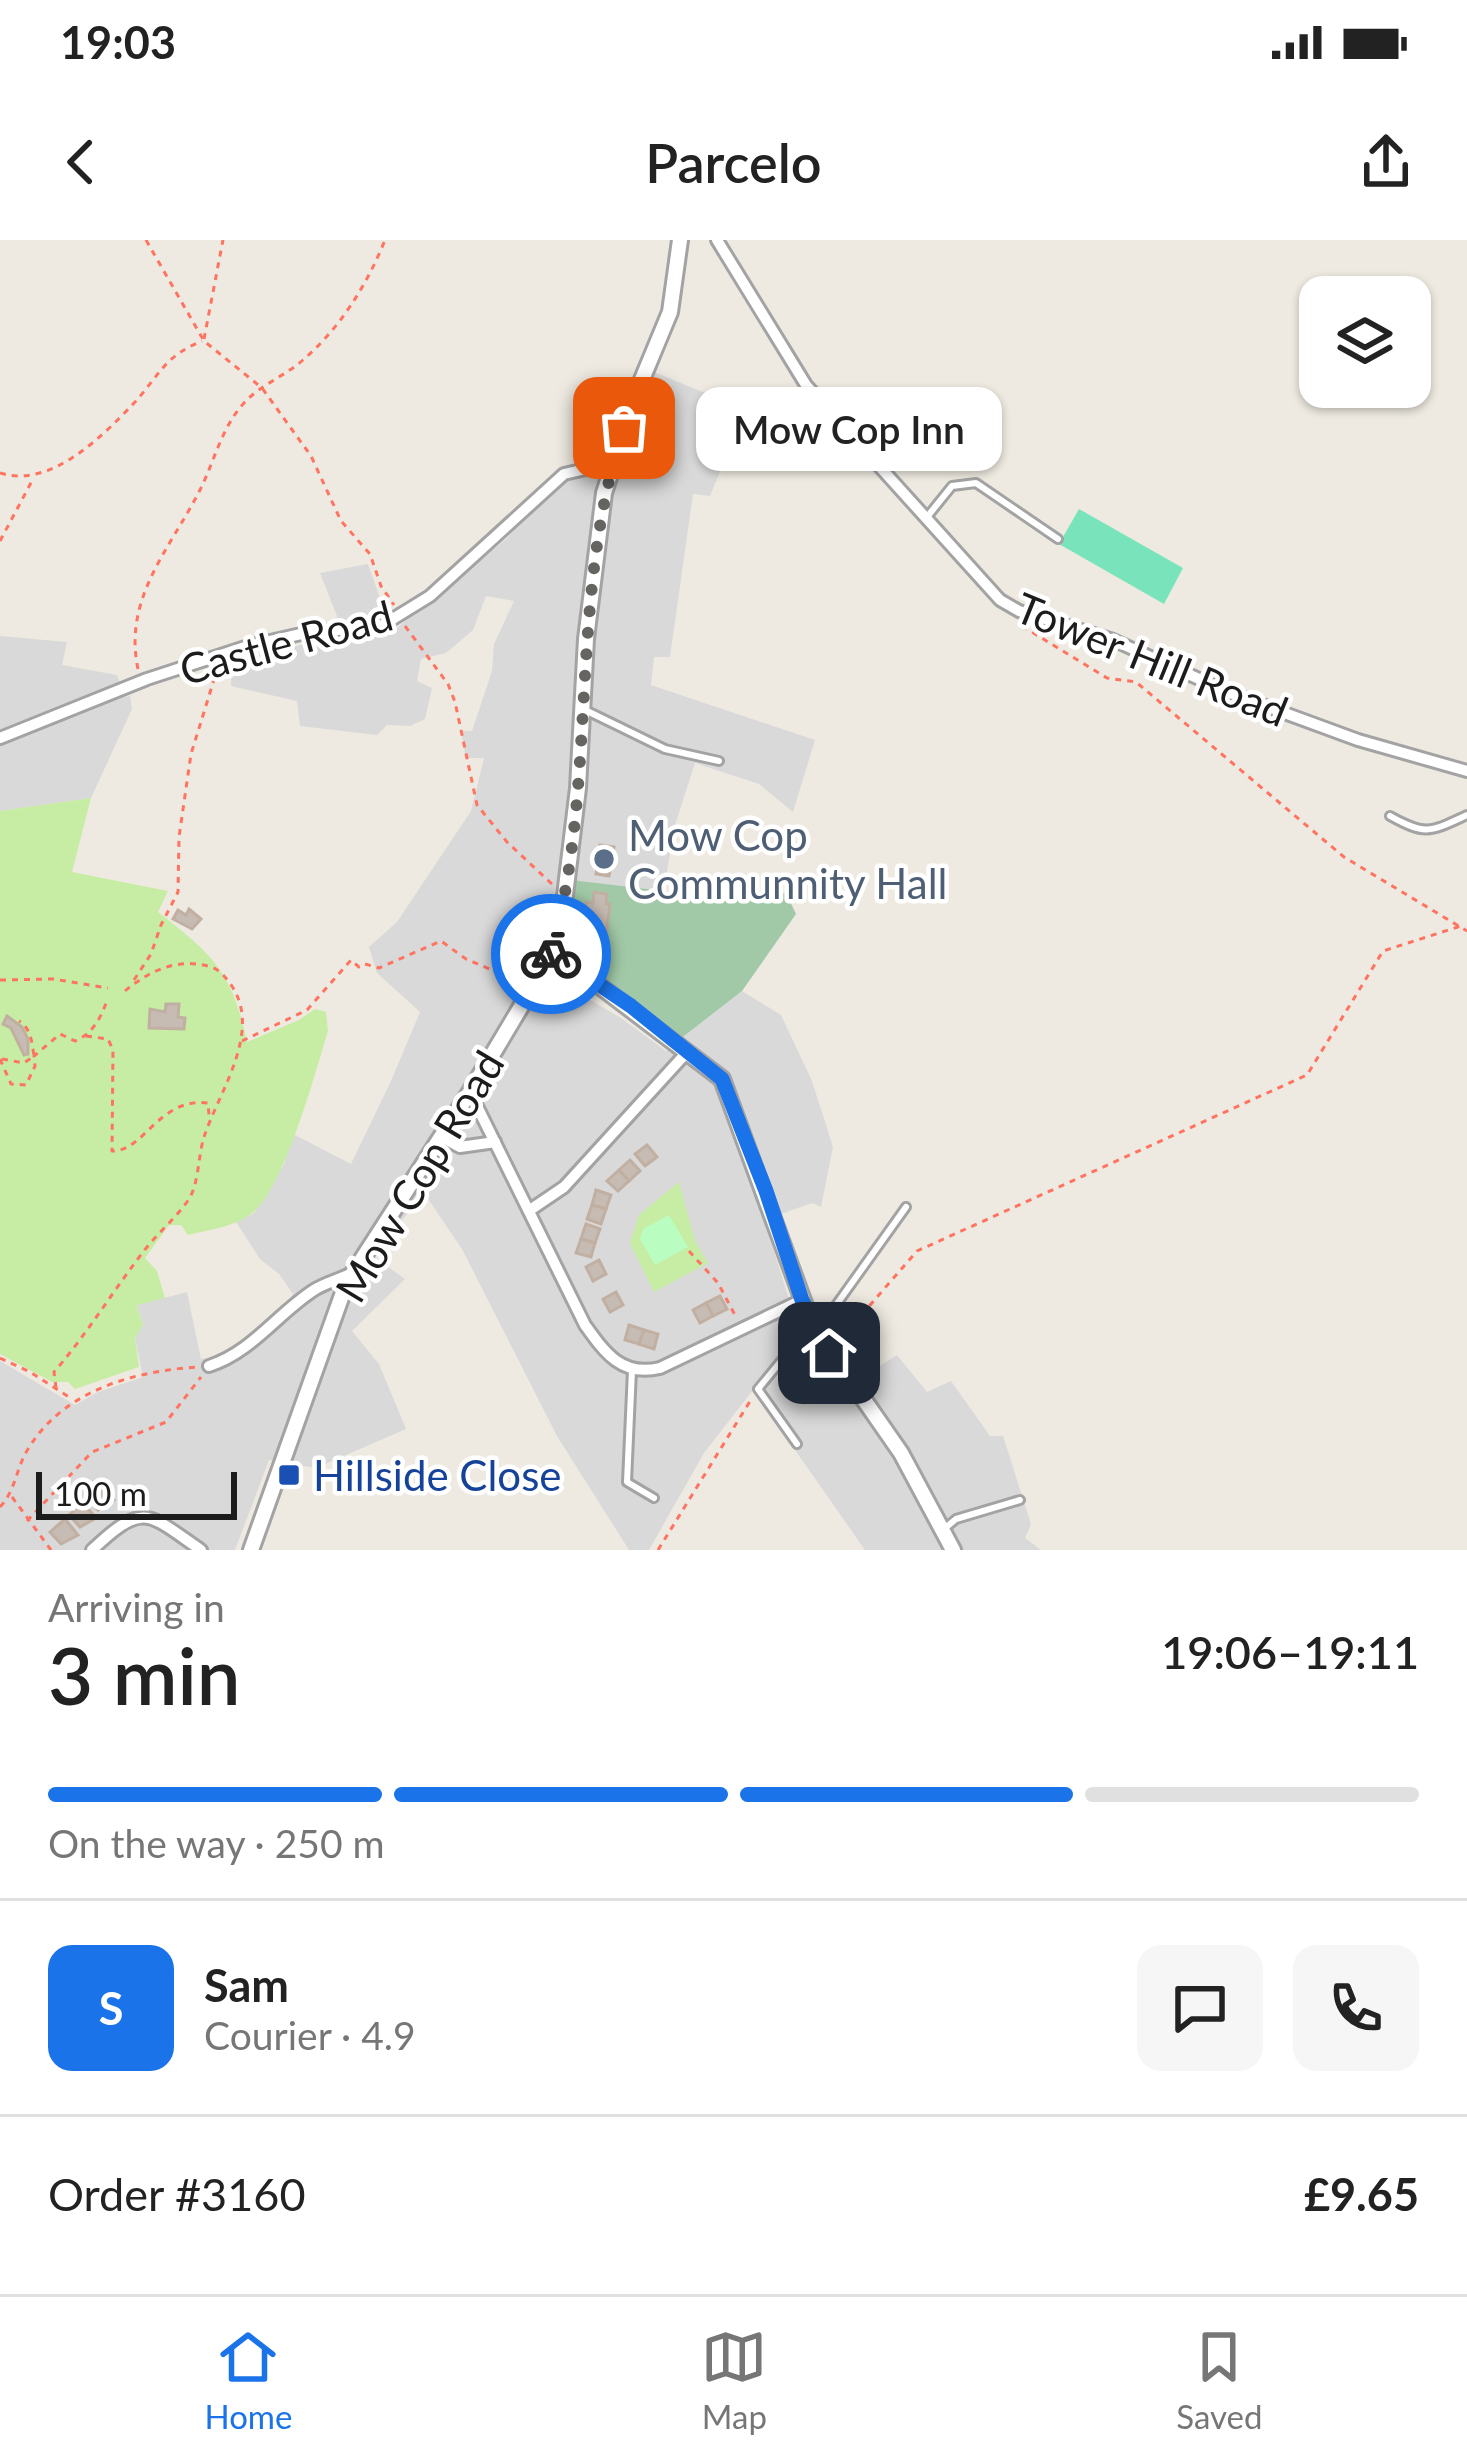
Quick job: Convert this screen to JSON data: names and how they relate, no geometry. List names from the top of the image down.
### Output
{
  "streets": {
    "street": ["Castle Road", "Tower Hill Road", "Mow Cop Road"]
  },
  "crossings": [
    ["Castle Road", "Mow Cop Road"]
  ],
  "places": {
    "other": ["Mow Cop Inn", "Mow Cop Communnity Hall"],
    "transit": ["Hillside Close"]
  },
  "scale_bar": "100 m",
  "page": {
    "status": "19:03",
    "header": "Parcelo",
    "bubble": "Mow Cop Inn",
    "scale": "100 m",
    "heading": ["3 min", "Arriving in", "19:06–19:11"],
    "panel": [
      "Sam",
      "Courier · 4.9",
      "Order #3160",
      "£9.65"
    ],
    "bar": "On the way · 250 m",
    "round": "S",
    "tabs": ["Home", "Map", "Saved"]
  }
}
